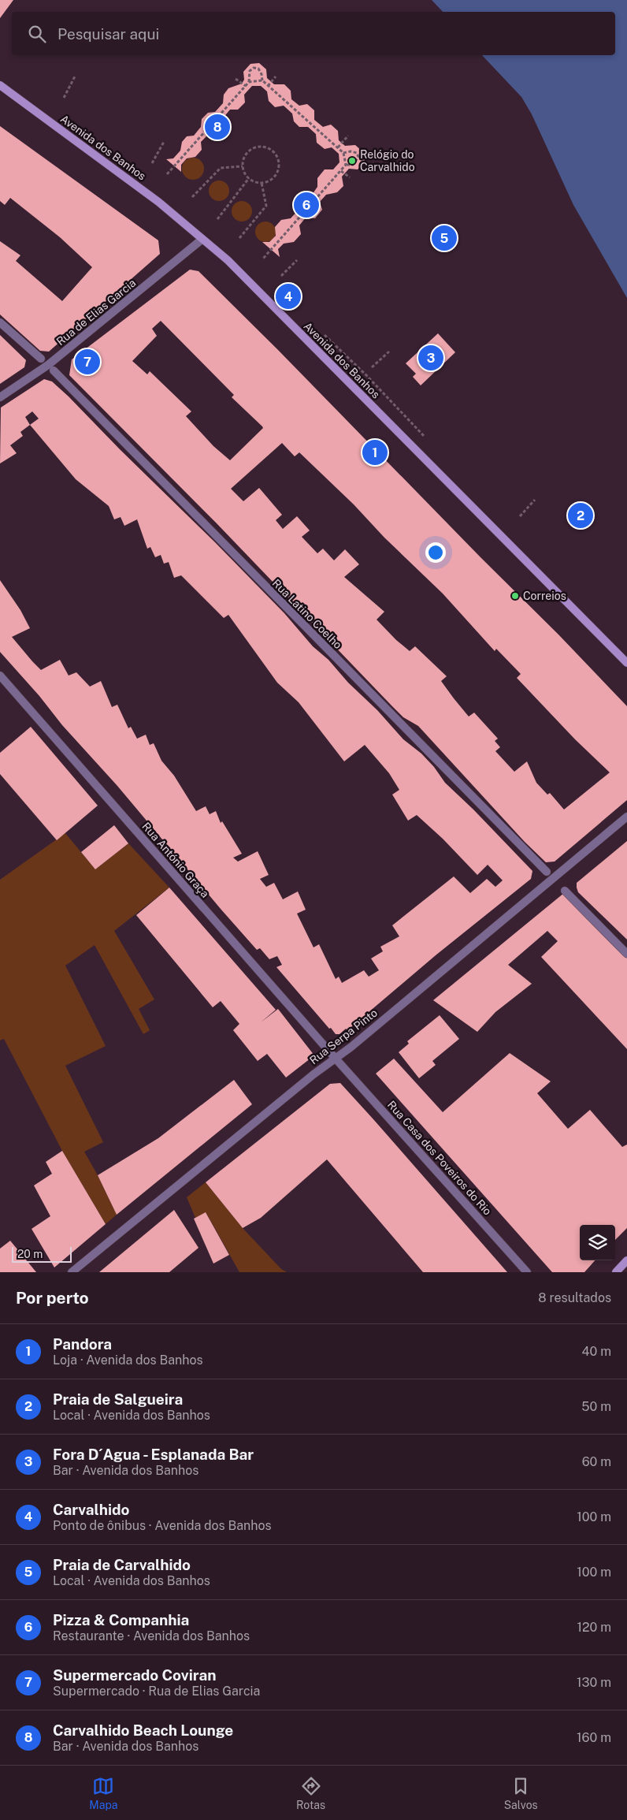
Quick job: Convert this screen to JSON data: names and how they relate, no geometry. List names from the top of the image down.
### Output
{
  "streets": {
    "main road": ["Avenida dos Banhos"],
    "street": [
      "Rua de Elias Garcia",
      "Rua Latino Coelho",
      "Rua António Graça",
      "Rua Serpa Pinto",
      "Rua Casa dos Poveiros do Rio"
    ]
  },
  "crossings": [
    ["Avenida dos Banhos", "Rua de Elias Garcia"],
    ["Rua António Graça", "Rua Serpa Pinto"],
    ["Rua António Graça", "Rua Casa dos Poveiros do Rio"],
    ["Rua Serpa Pinto", "Rua Casa dos Poveiros do Rio"]
  ],
  "places": ["Relógio do Carvalhido", "Correios"],
  "scale_bar": "20 m",
  "page": {
    "search": "Pesquisar aqui",
    "pins": [
      "8",
      "6",
      "5",
      "4",
      "3",
      "7",
      "1",
      "2"
    ],
    "scale": "20 m",
    "heading": ["Por perto", "8 resultados"],
    "list": [
      {
        "mark": "1",
        "name": "Pandora",
        "note": "Loja · Avenida dos Banhos",
        "value": "40 m"
      },
      {
        "mark": "2",
        "name": "Praia de Salgueira",
        "note": "Local · Avenida dos Banhos",
        "value": "50 m"
      },
      {
        "mark": "3",
        "name": "Fora D´Agua - Esplanada Bar",
        "note": "Bar · Avenida dos Banhos",
        "value": "60 m"
      },
      {
        "mark": "4",
        "name": "Carvalhido",
        "note": "Ponto de ônibus · Avenida dos Banhos",
        "value": "100 m"
      },
      {
        "mark": "5",
        "name": "Praia de Carvalhido",
        "note": "Local · Avenida dos Banhos",
        "value": "100 m"
      },
      {
        "mark": "6",
        "name": "Pizza & Companhia",
        "note": "Restaurante · Avenida dos Banhos",
        "value": "120 m"
      },
      {
        "mark": "7",
        "name": "Supermercado Coviran",
        "note": "Supermercado · Rua de Elias Garcia",
        "value": "130 m"
      },
      {
        "mark": "8",
        "name": "Carvalhido Beach Lounge",
        "note": "Bar · Avenida dos Banhos",
        "value": "160 m"
      }
    ],
    "nav": ["Mapa", "Rotas", "Salvos"]
  }
}
